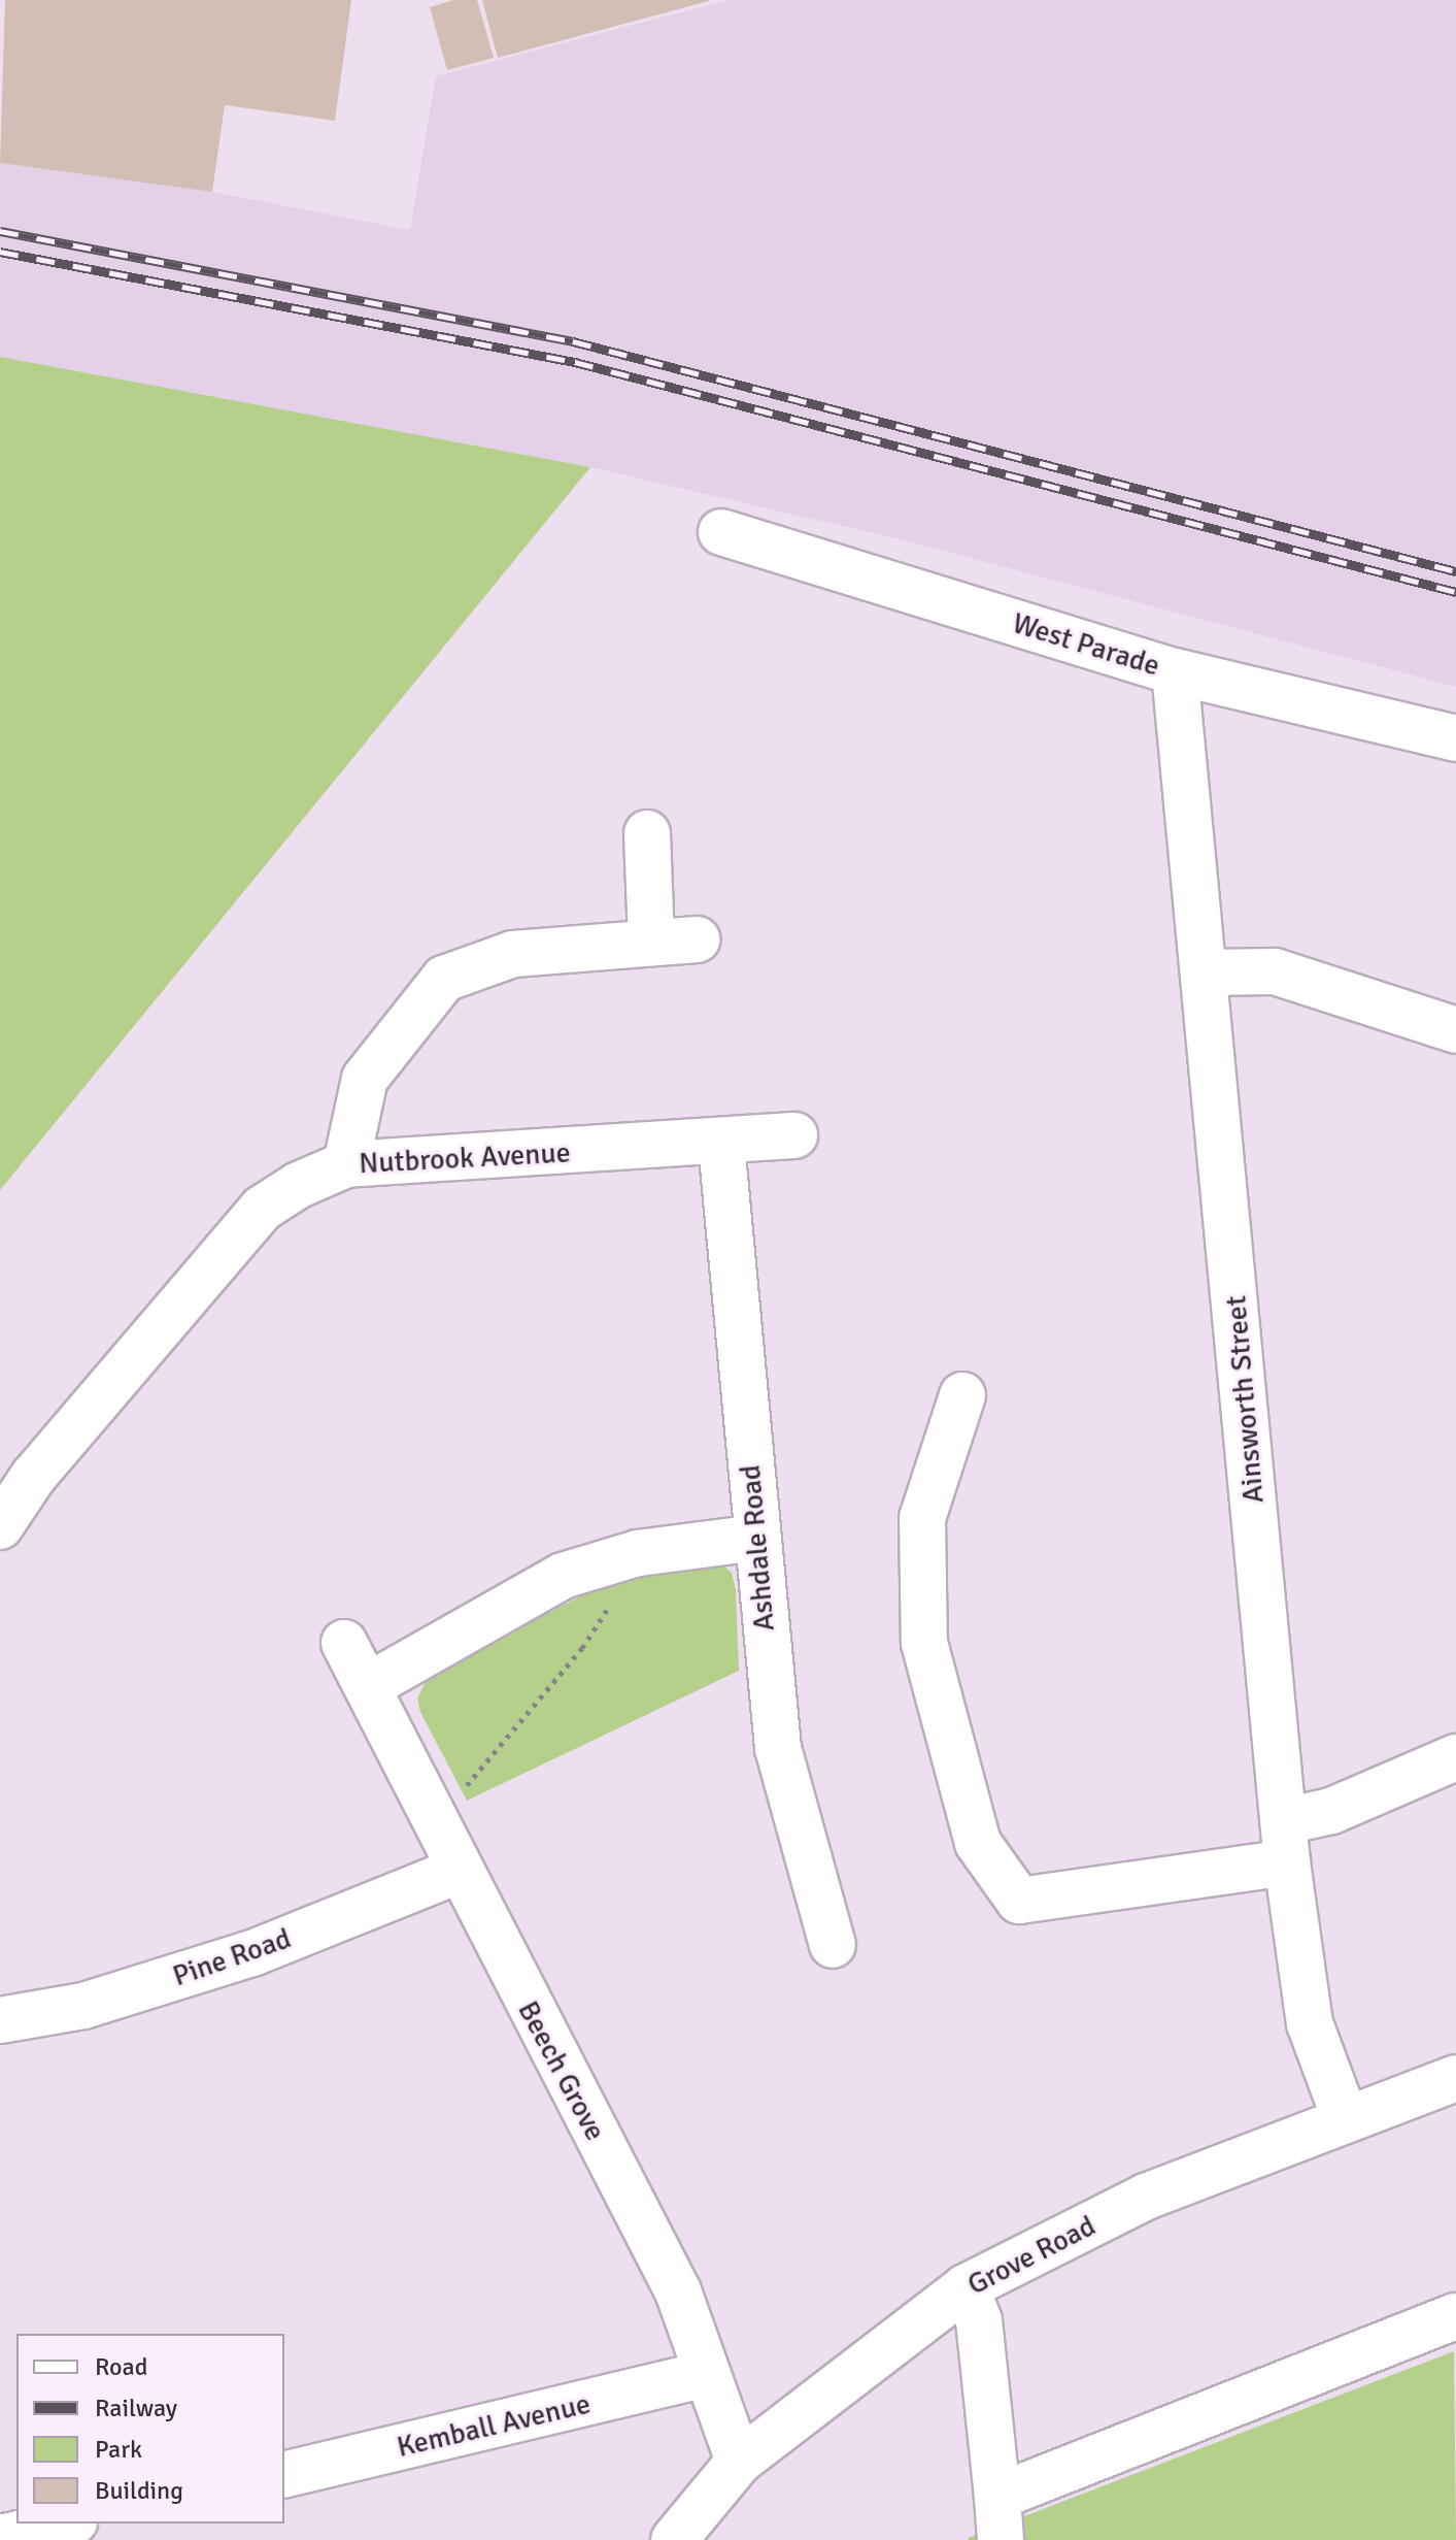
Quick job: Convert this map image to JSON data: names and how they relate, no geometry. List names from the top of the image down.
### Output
{
  "streets": {
    "street": [
      "West Parade",
      "Nutbrook Avenue",
      "Ainsworth Street",
      "Ashdale Road",
      "Pine Road",
      "Beech Grove",
      "Grove Road",
      "Kemball Avenue"
    ]
  },
  "crossings": [
    ["West Parade", "Ainsworth Street"],
    ["Nutbrook Avenue", "Ashdale Road"],
    ["Ainsworth Street", "Grove Road"],
    ["Pine Road", "Beech Grove"],
    ["Beech Grove", "Grove Road"],
    ["Beech Grove", "Kemball Avenue"]
  ],
  "legend": [
    "Road",
    "Railway",
    "Park",
    "Building"
  ]
}
